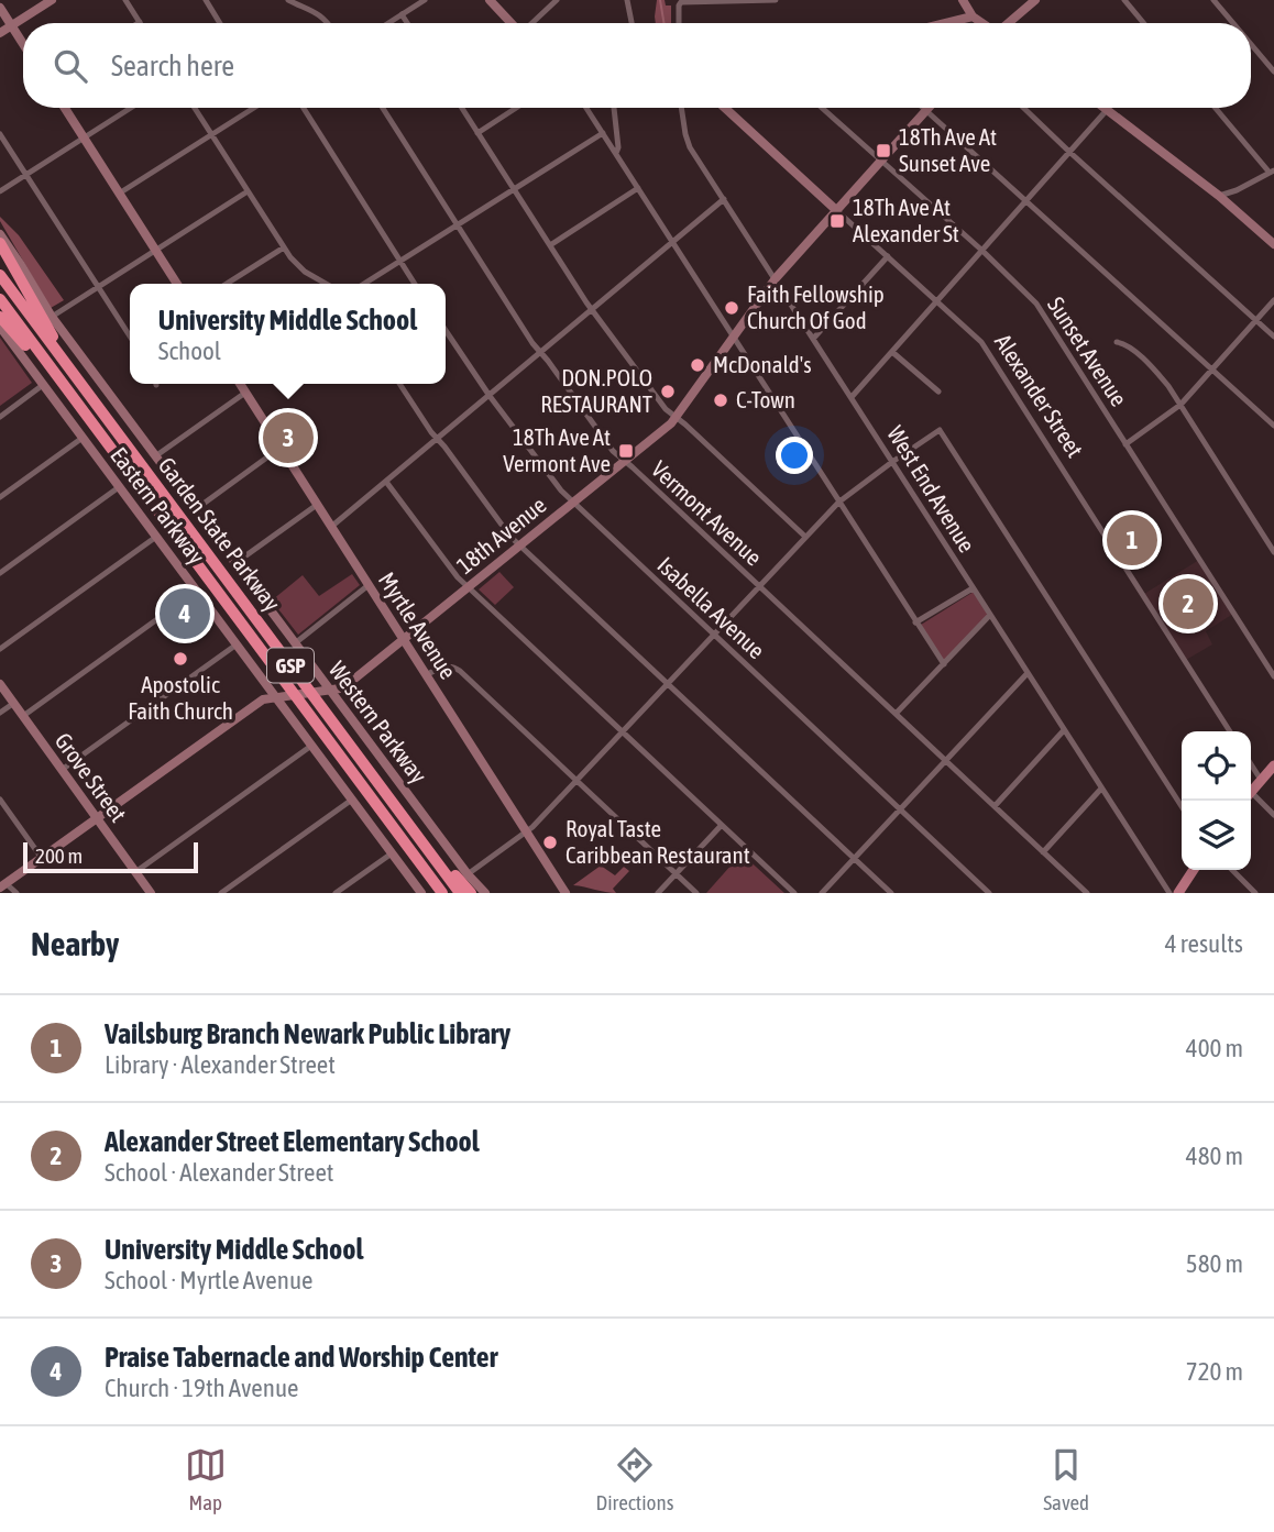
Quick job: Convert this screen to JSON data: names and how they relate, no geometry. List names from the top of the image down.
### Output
{
  "streets": {
    "highway": ["Garden State Parkway", "GSP"],
    "main road": [
      "Alexander Street",
      "Eastern Parkway",
      "18th Avenue",
      "Myrtle Avenue",
      "Western Parkway",
      "Grove Street"
    ],
    "street": [
      "Sunset Avenue",
      "West End Avenue",
      "Vermont Avenue",
      "Isabella Avenue"
    ]
  },
  "crossings": [
    ["Sunset Avenue", "18th Avenue"],
    ["Alexander Street", "18th Avenue"],
    ["West End Avenue", "18th Avenue"],
    ["Eastern Parkway", "18th Avenue"],
    ["Vermont Avenue", "18th Avenue"],
    ["18th Avenue", "Isabella Avenue"],
    ["18th Avenue", "Myrtle Avenue"],
    ["18th Avenue", "Western Parkway"],
    ["18th Avenue", "Grove Street"]
  ],
  "places": {
    "transit": ["18Th Ave At Sunset Ave", "18Th Ave At Alexander St", "18Th Ave At Vermont Ave"],
    "other": [
      "Faith Fellowship Church Of God",
      "McDonald's",
      "DON.POLO RESTAURANT",
      "C-Town",
      "Apostolic Faith Church",
      "Royal Taste Caribbean Restaurant"
    ]
  },
  "scale_bar": "200 m",
  "page": {
    "search": "Search here",
    "popup": ["University Middle School", "School"],
    "pins": [
      "3",
      "1",
      "2",
      "4"
    ],
    "scale": "200 m",
    "heading": ["Nearby", "4 results"],
    "list": [
      {
        "mark": "1",
        "name": "Vailsburg Branch Newark Public Library",
        "note": "Library · Alexander Street",
        "value": "400 m"
      },
      {
        "mark": "2",
        "name": "Alexander Street Elementary School",
        "note": "School · Alexander Street",
        "value": "480 m"
      },
      {
        "mark": "3",
        "name": "University Middle School",
        "note": "School · Myrtle Avenue",
        "value": "580 m"
      },
      {
        "mark": "4",
        "name": "Praise Tabernacle and Worship Center",
        "note": "Church · 19th Avenue",
        "value": "720 m"
      }
    ],
    "nav": ["Map", "Directions", "Saved"]
  }
}
